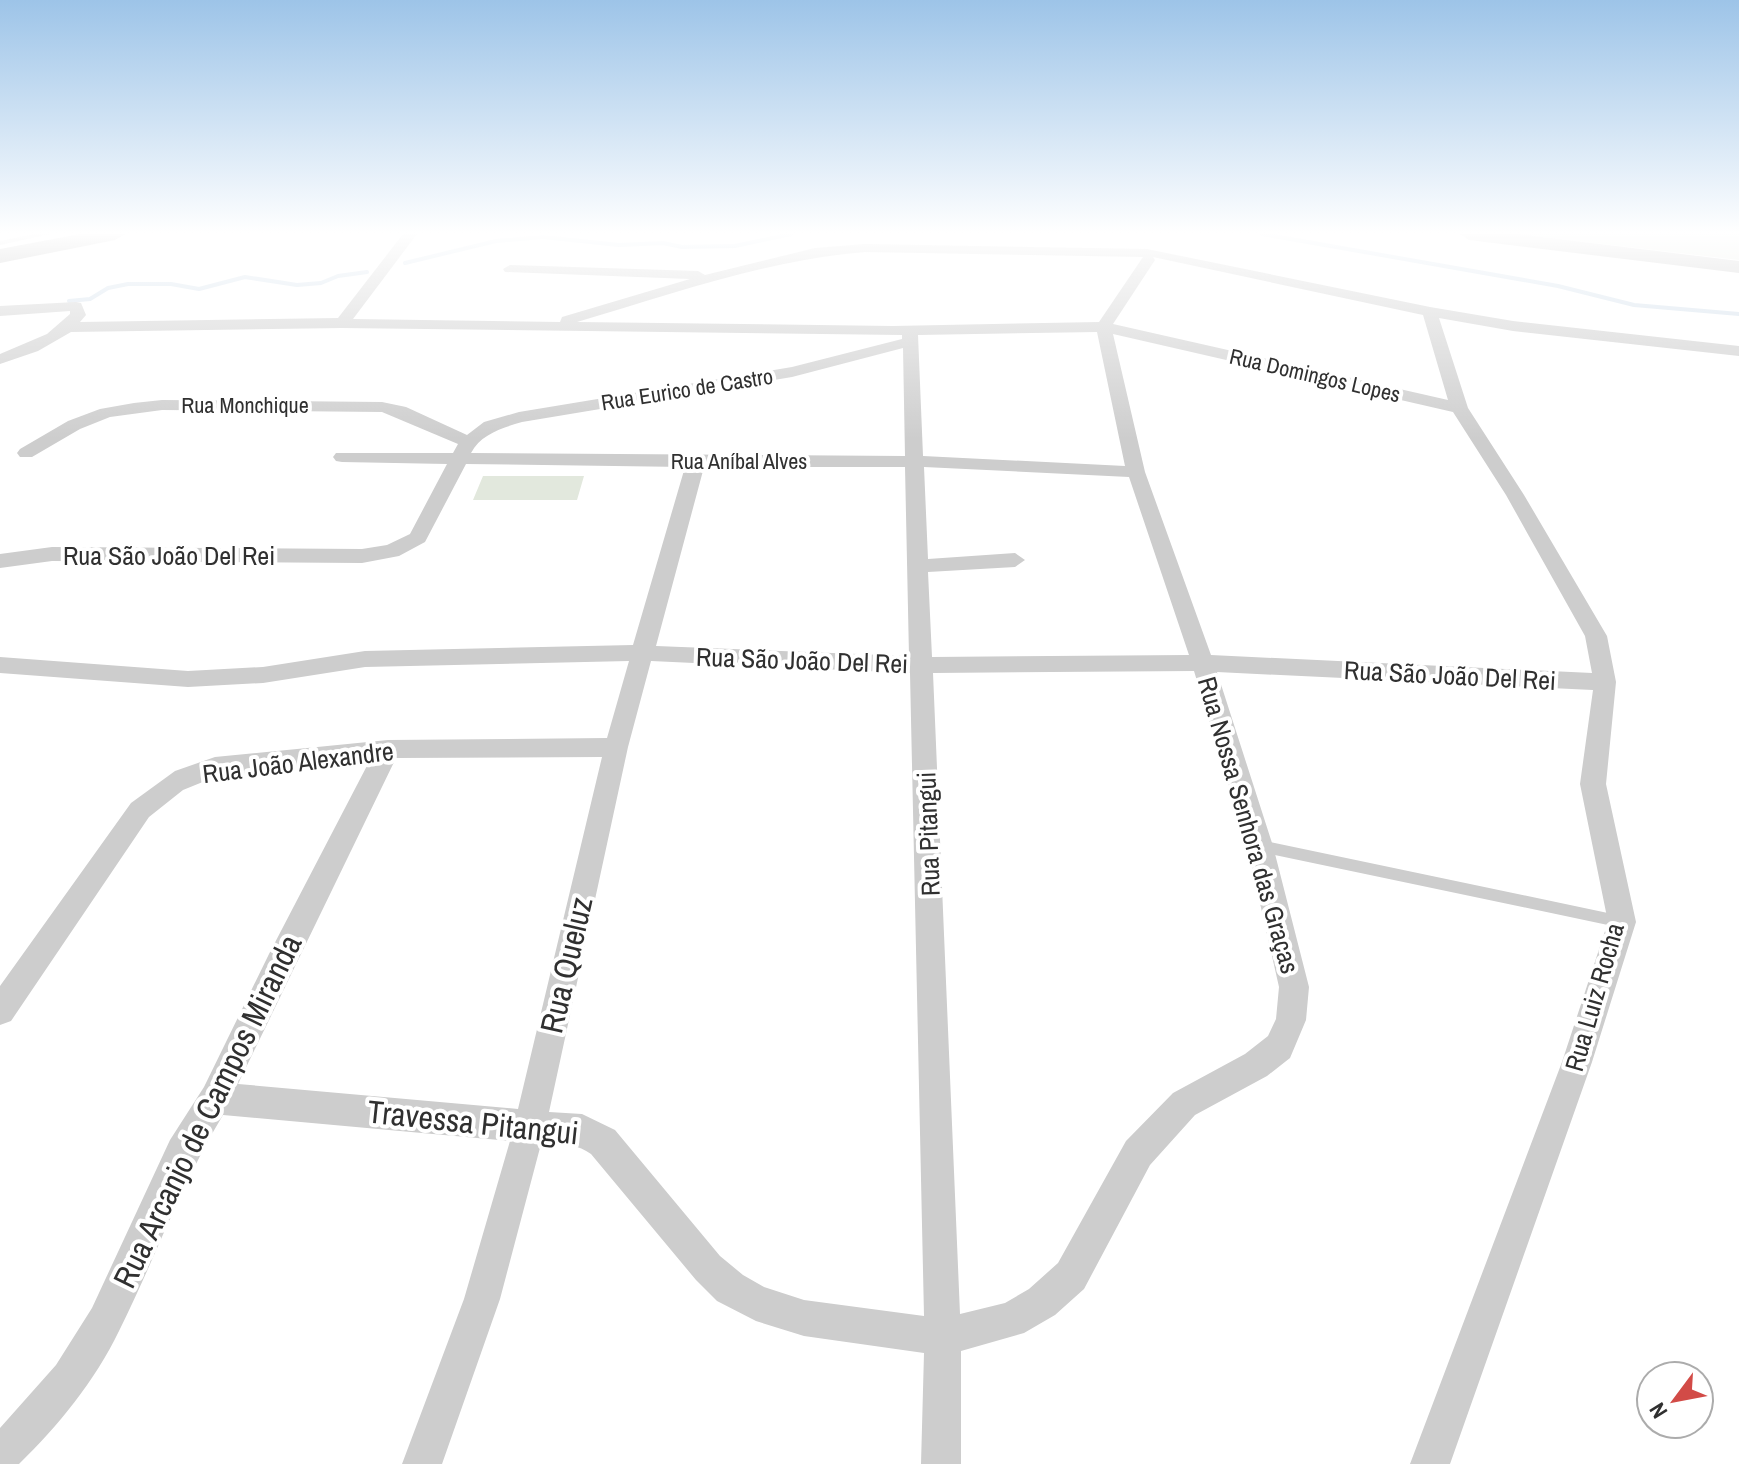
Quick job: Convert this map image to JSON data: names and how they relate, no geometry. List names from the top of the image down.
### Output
{
  "streets": {
    "street": [
      "Rua Domingos Lopes",
      "Rua Eurico de Castro",
      "Rua Monchique",
      "Rua Aníbal Alves",
      "Rua São João Del Rei",
      "Rua João Alexandre",
      "Rua Nossa Senhora das Graças",
      "Rua Pitangui",
      "Rua Queluz",
      "Rua Luiz Rocha",
      "Rua Arcanjo de Campos Miranda",
      "Travessa Pitangui"
    ]
  },
  "crossings": [
    ["Rua Domingos Lopes", "Rua Eurico de Castro"],
    ["Rua Domingos Lopes", "Rua Nossa Senhora das Graças"],
    ["Rua Domingos Lopes", "Rua Pitangui"],
    ["Rua Domingos Lopes", "Rua Luiz Rocha"],
    ["Rua Eurico de Castro", "Rua Monchique"],
    ["Rua Eurico de Castro", "Rua Aníbal Alves"],
    ["Rua Eurico de Castro", "Rua São João Del Rei"],
    ["Rua Eurico de Castro", "Rua Pitangui"],
    ["Rua Monchique", "Rua Aníbal Alves"],
    ["Rua Monchique", "Rua São João Del Rei"],
    ["Rua Aníbal Alves", "Rua São João Del Rei"],
    ["Rua Aníbal Alves", "Rua Nossa Senhora das Graças"],
    ["Rua Aníbal Alves", "Rua Pitangui"],
    ["Rua Aníbal Alves", "Rua Queluz"],
    ["Rua São João Del Rei", "Rua Nossa Senhora das Graças"],
    ["Rua São João Del Rei", "Rua Pitangui"],
    ["Rua São João Del Rei", "Rua Queluz"],
    ["Rua São João Del Rei", "Rua Luiz Rocha"],
    ["Rua João Alexandre", "Rua Queluz"],
    ["Rua João Alexandre", "Rua Arcanjo de Campos Miranda"],
    ["Rua Nossa Senhora das Graças", "Rua Pitangui"],
    ["Rua Nossa Senhora das Graças", "Travessa Pitangui"],
    ["Rua Pitangui", "Travessa Pitangui"],
    ["Rua Queluz", "Travessa Pitangui"],
    ["Rua Arcanjo de Campos Miranda", "Travessa Pitangui"]
  ],
  "north": "bottom left"
}
